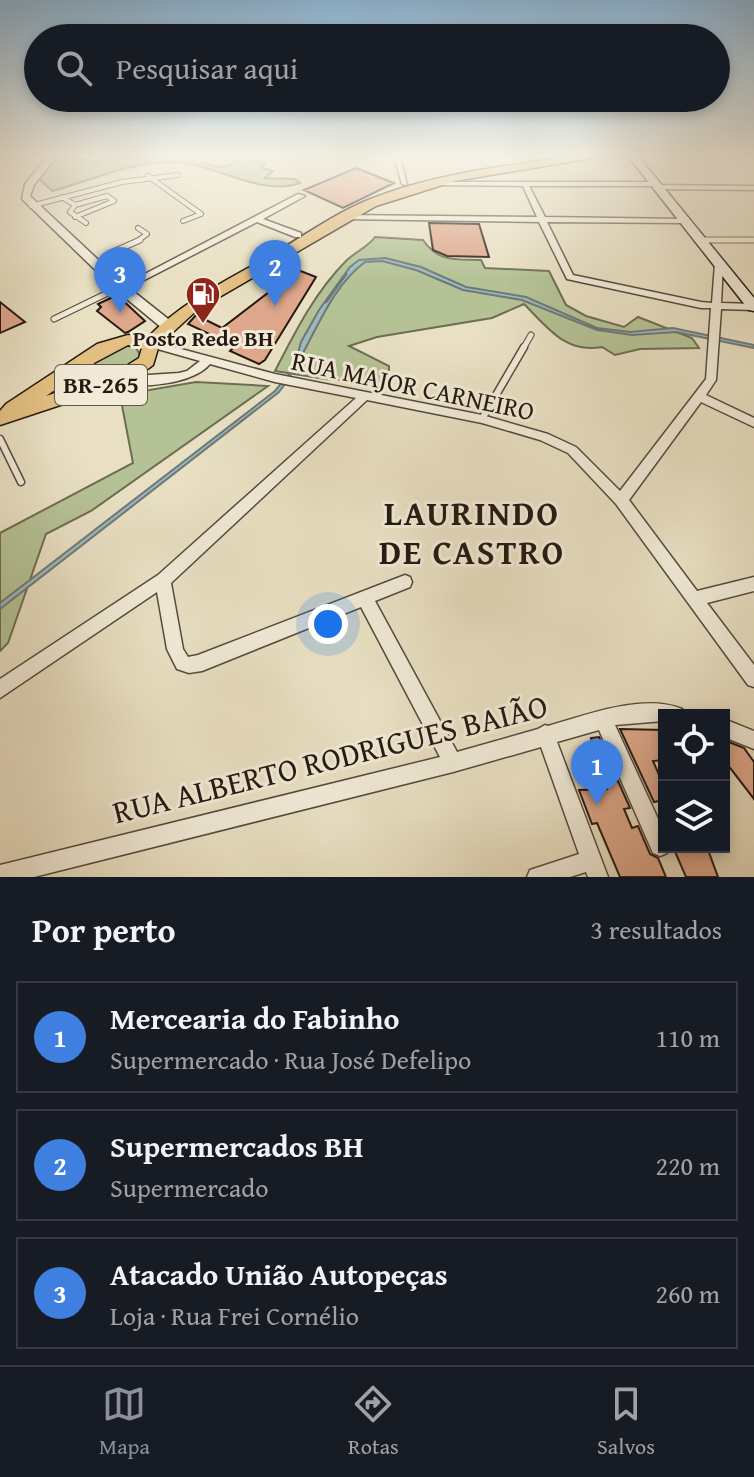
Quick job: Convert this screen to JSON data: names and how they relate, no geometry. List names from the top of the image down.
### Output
{
  "streets": {
    "main road": ["BR-265"],
    "street": ["RUA MAJOR CARNEIRO", "RUA ALBERTO RODRIGUES BAIÃO"]
  },
  "crossings": [
    ["BR-265", "RUA MAJOR CARNEIRO"]
  ],
  "districts": ["LAURINDO DE CASTRO"],
  "places": {
    "fuel station": ["Posto Rede BH"]
  },
  "page": {
    "search": "Pesquisar aqui",
    "pins": ["2", "3", "1"],
    "heading": ["Por perto", "3 resultados"],
    "list": [
      {
        "mark": "1",
        "name": "Mercearia do Fabinho",
        "note": "Supermercado · Rua José Defelipo",
        "value": "110 m"
      },
      {
        "mark": "2",
        "name": "Supermercados BH",
        "note": "Supermercado",
        "value": "220 m"
      },
      {
        "mark": "3",
        "name": "Atacado União Autopeças",
        "note": "Loja · Rua Frei Cornélio",
        "value": "260 m"
      }
    ],
    "nav": ["Mapa", "Rotas", "Salvos"]
  }
}
